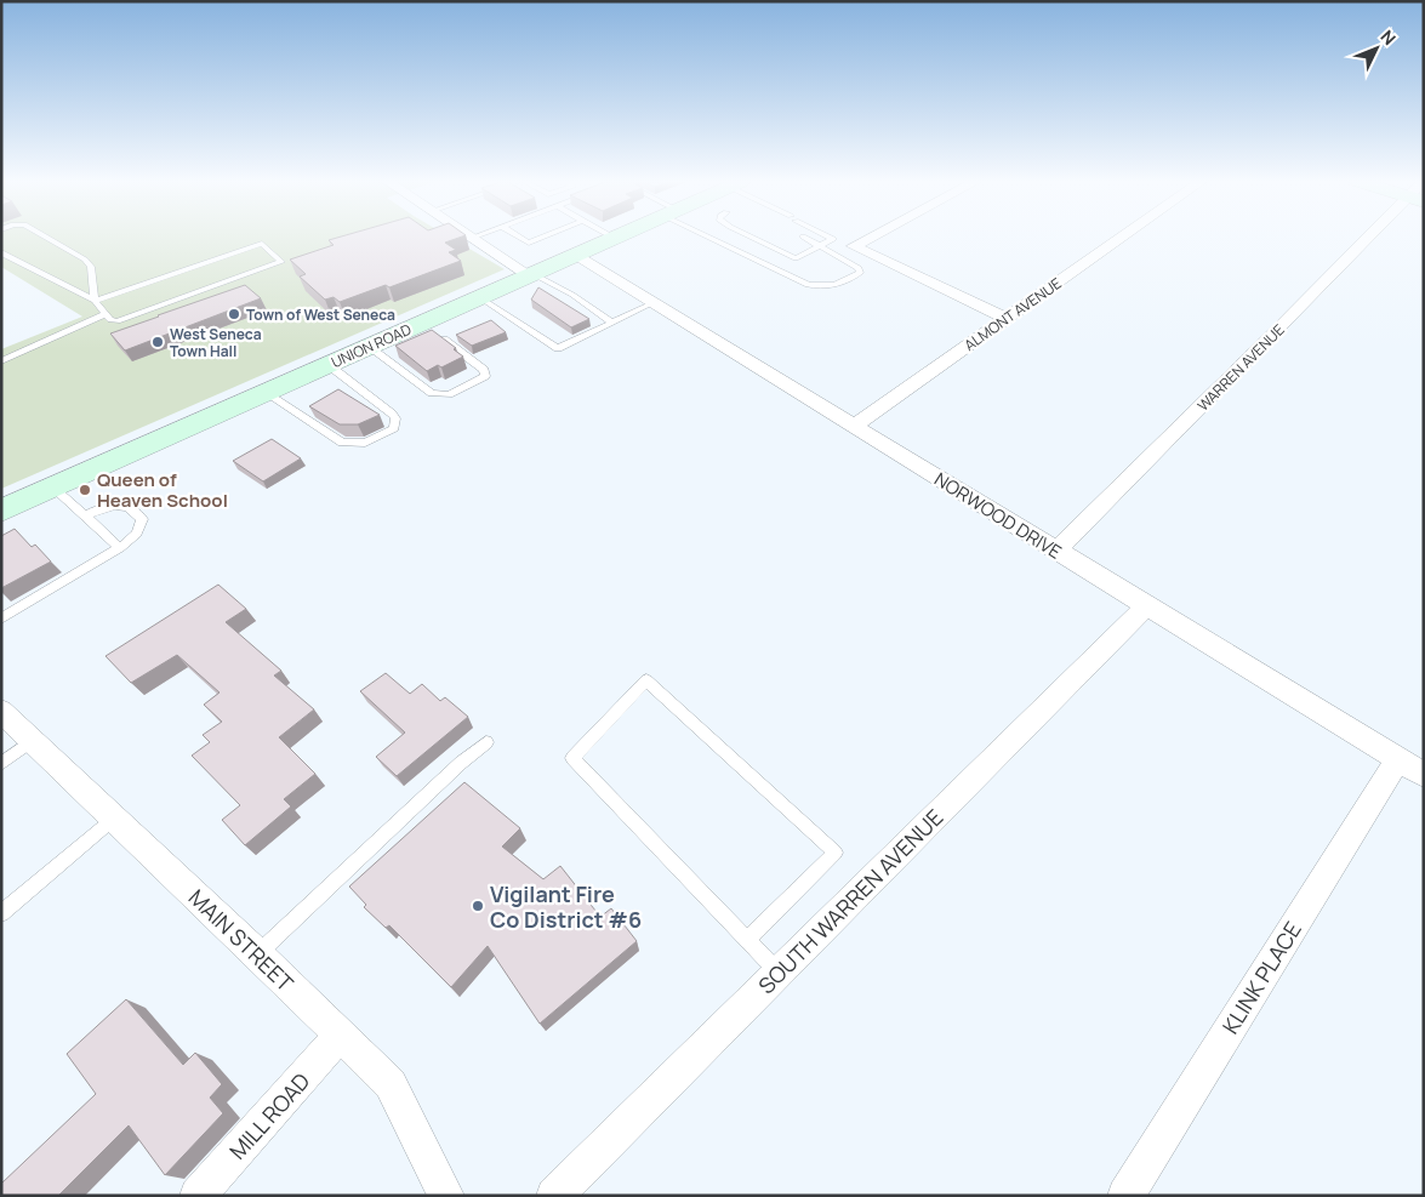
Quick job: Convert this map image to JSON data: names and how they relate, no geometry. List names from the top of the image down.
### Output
{
  "streets": {
    "main road": ["UNION ROAD"],
    "street": [
      "ALMONT AVENUE",
      "WARREN AVENUE",
      "NORWOOD DRIVE",
      "SOUTH WARREN AVENUE",
      "MAIN STREET",
      "KLINK PLACE",
      "MILL ROAD"
    ]
  },
  "crossings": [
    ["ALMONT AVENUE", "NORWOOD DRIVE"],
    ["UNION ROAD", "NORWOOD DRIVE"],
    ["WARREN AVENUE", "NORWOOD DRIVE"],
    ["NORWOOD DRIVE", "SOUTH WARREN AVENUE"],
    ["NORWOOD DRIVE", "KLINK PLACE"],
    ["MAIN STREET", "MILL ROAD"]
  ],
  "places": [
    "Town of West Seneca",
    "West Seneca Town Hall",
    "Queen of Heaven School",
    "Vigilant Fire Co District #6"
  ],
  "north": "top right"
}
